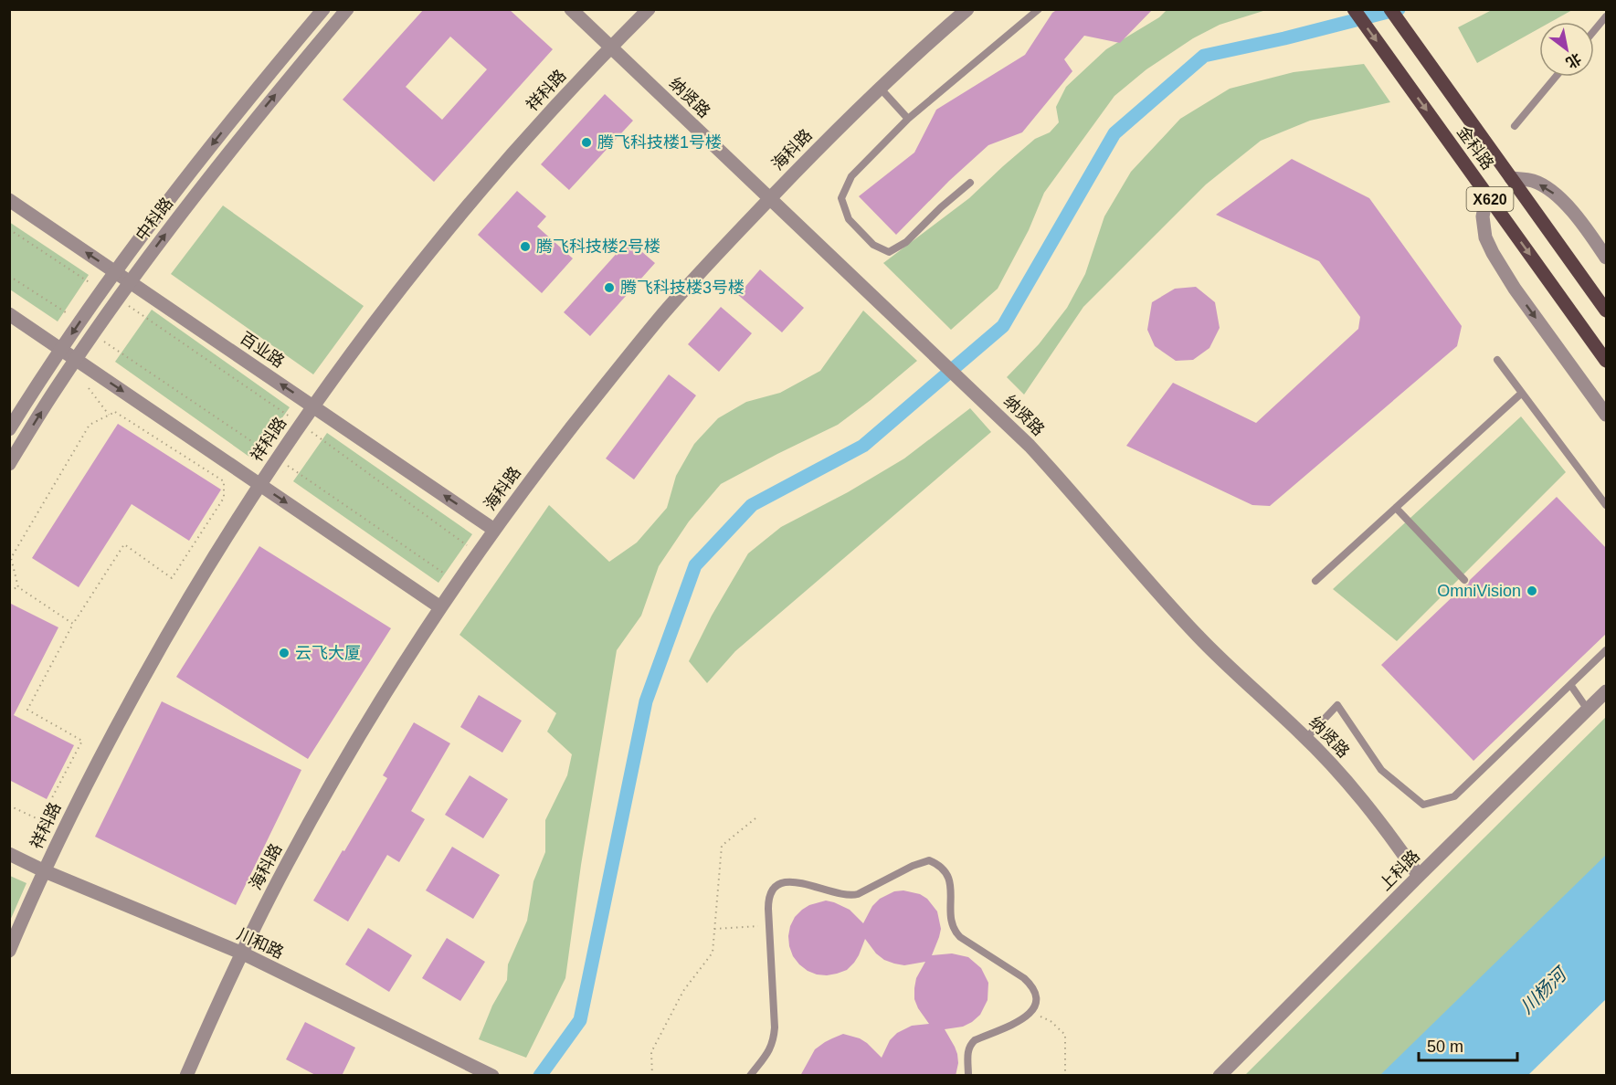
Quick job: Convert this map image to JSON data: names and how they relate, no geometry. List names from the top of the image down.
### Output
{
  "streets": {
    "main road": ["金科路", "X620"],
    "street": [
      "祥科路",
      "纳贤路",
      "海科路",
      "中科路",
      "百业路",
      "上科路",
      "川和路"
    ]
  },
  "crossings": [
    ["祥科路", "纳贤路"],
    ["祥科路", "百业路"],
    ["祥科路", "川和路"],
    ["纳贤路", "海科路"],
    ["纳贤路", "上科路"],
    ["海科路", "百业路"],
    ["海科路", "川和路"],
    ["中科路", "百业路"]
  ],
  "water": ["川杨河"],
  "places": [
    "腾飞科技楼1号楼",
    "腾飞科技楼2号楼",
    "腾飞科技楼3号楼",
    "OmniVision",
    "云飞大厦"
  ],
  "scale_bar": "50 m",
  "north": "bottom right"
}
